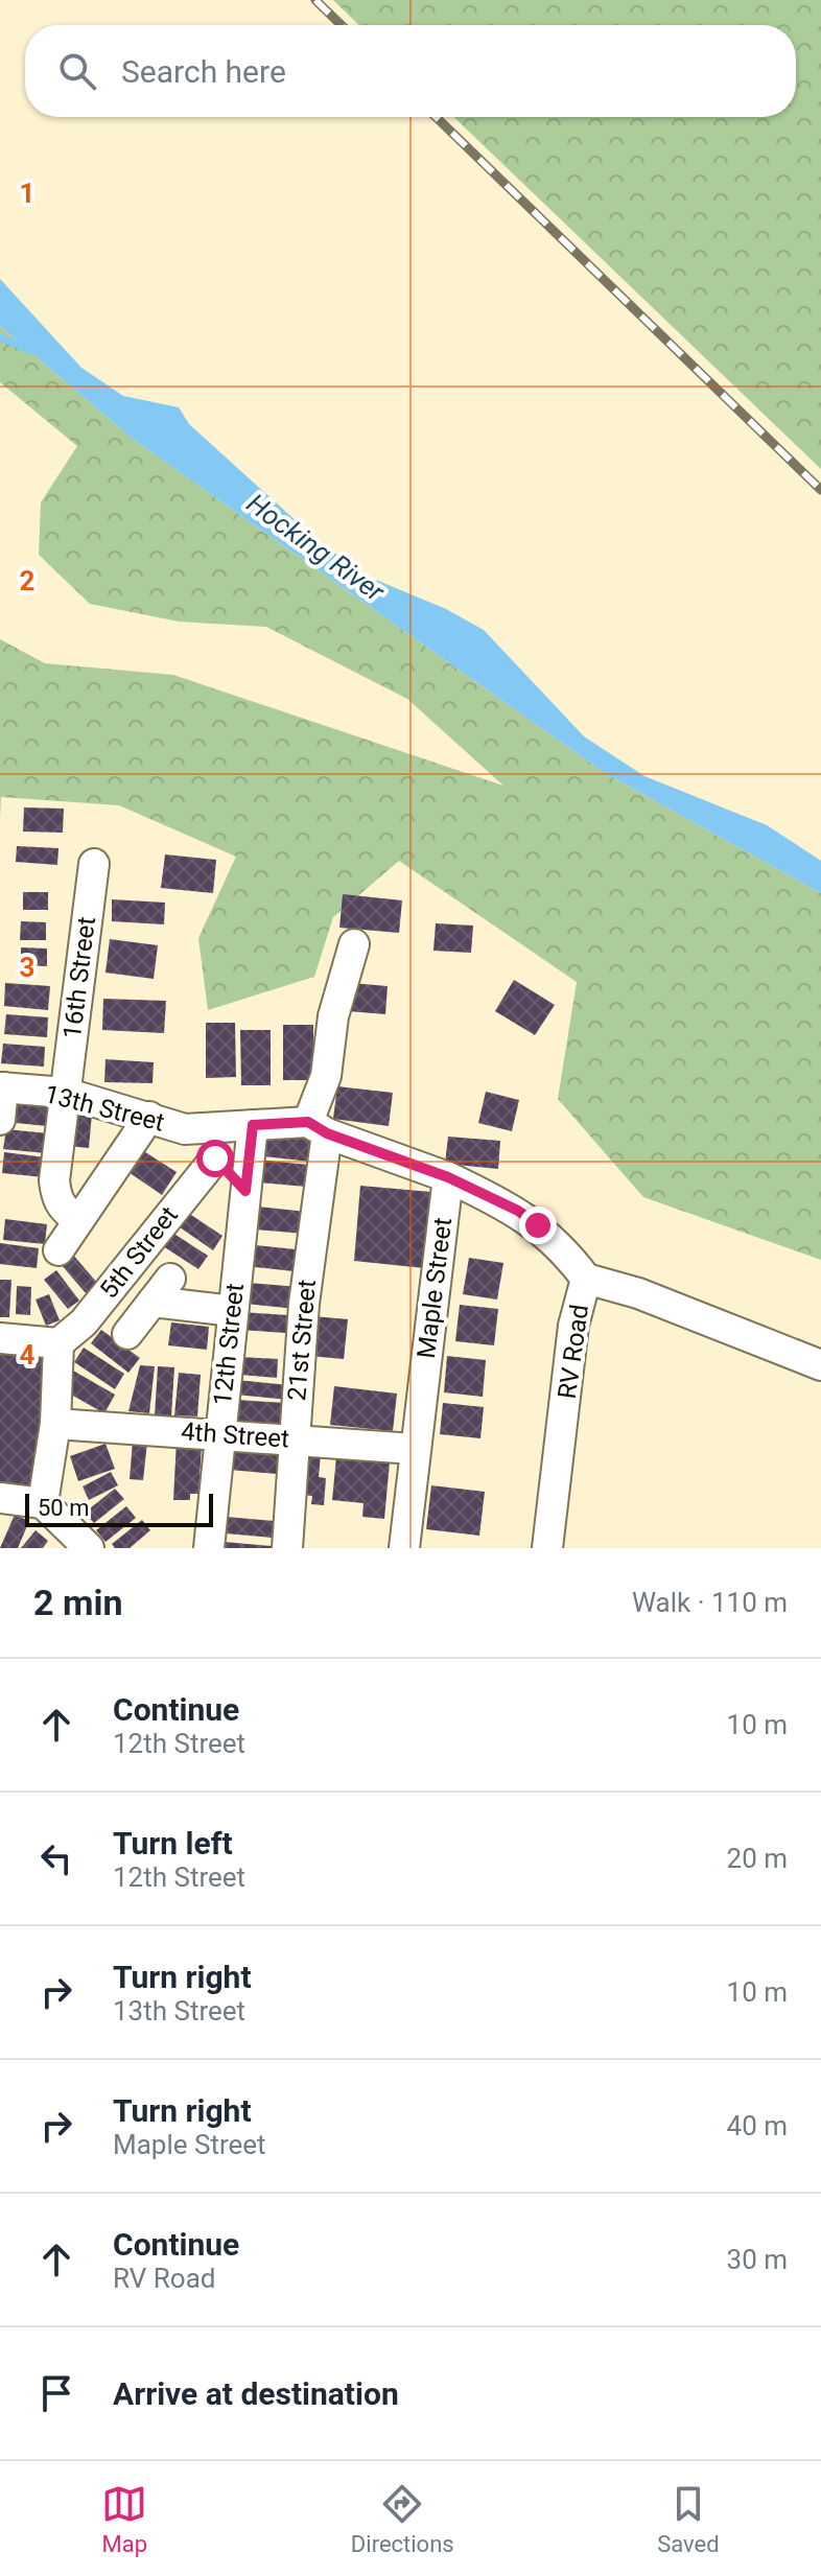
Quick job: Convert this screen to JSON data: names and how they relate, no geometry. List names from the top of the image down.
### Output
{
  "streets": {
    "lane": [
      "16th Street",
      "13th Street",
      "5th Street",
      "Maple Street",
      "21st Street",
      "12th Street",
      "RV Road",
      "4th Street"
    ]
  },
  "crossings": [
    ["16th Street", "13th Street"],
    ["13th Street", "21st Street"],
    ["13th Street", "12th Street"],
    ["Maple Street", "RV Road"],
    ["Maple Street", "4th Street"],
    ["21st Street", "4th Street"],
    ["12th Street", "4th Street"]
  ],
  "water": ["Hocking River"],
  "scale_bar": "50 m",
  "page": {
    "search": "Search here",
    "scale": "50 m",
    "heading": ["2 min", "Walk · 110 m"],
    "list": [
      ["Continue", "12th Street", "10 m"],
      ["Turn left", "12th Street", "20 m"],
      ["Turn right", "13th Street", "10 m"],
      ["Turn right", "Maple Street", "40 m"],
      ["Continue", "RV Road", "30 m"],
      "Arrive at destination"
    ],
    "nav": ["Map", "Directions", "Saved"]
  },
  "grid": {
    "rows": [
      "1",
      "2",
      "3",
      "4"
    ]
  }
}
